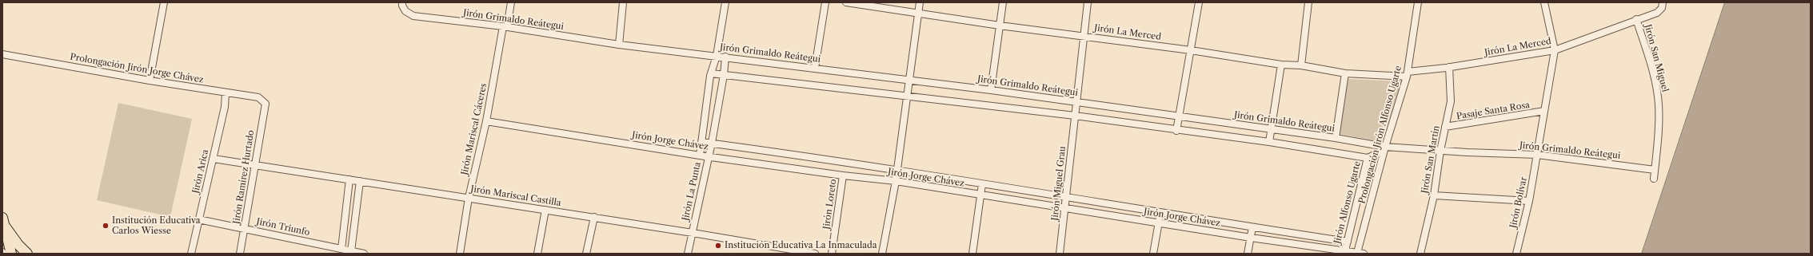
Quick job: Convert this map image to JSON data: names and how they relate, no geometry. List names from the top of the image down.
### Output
{
  "streets": {
    "street": [
      "Jirón Grimaldo Reátegui",
      "Jirón La Merced",
      "Jirón San Miguel",
      "Prolongación Jirón Jorge Chávez",
      "Pasaje Santa Rosa",
      "Jirón Mariscal Cáceres",
      "Prolongación Jirón Alfonso Ugarte",
      "Jirón Jorge Chávez",
      "Jirón San Martín",
      "Jirón Arica",
      "Jirón Ramírez Hurtado",
      "Jirón Miguel Grau",
      "Jirón La Punta",
      "Jirón Mariscal Castilla",
      "Jirón Alfonso Ugarte",
      "Jirón Bolívar",
      "Jirón Loreto",
      "Jirón Triunfo"
    ]
  },
  "crossings": [
    ["Jirón Grimaldo Reátegui", "Jirón San Miguel"],
    ["Jirón Grimaldo Reátegui", "Jirón Mariscal Cáceres"],
    ["Jirón Grimaldo Reátegui", "Prolongación Jirón Alfonso Ugarte"],
    ["Jirón Grimaldo Reátegui", "Jirón San Martín"],
    ["Jirón Grimaldo Reátegui", "Jirón Miguel Grau"],
    ["Jirón Grimaldo Reátegui", "Jirón La Punta"],
    ["Jirón Grimaldo Reátegui", "Jirón Alfonso Ugarte"],
    ["Jirón Grimaldo Reátegui", "Jirón Bolívar"],
    ["Jirón La Merced", "Jirón San Miguel"],
    ["Jirón La Merced", "Prolongación Jirón Alfonso Ugarte"],
    ["Jirón La Merced", "Jirón San Martín"],
    ["Jirón La Merced", "Jirón Miguel Grau"],
    ["Jirón La Merced", "Jirón Bolívar"],
    ["Prolongación Jirón Jorge Chávez", "Jirón Arica"],
    ["Prolongación Jirón Jorge Chávez", "Jirón Ramírez Hurtado"],
    ["Pasaje Santa Rosa", "Jirón San Martín"],
    ["Pasaje Santa Rosa", "Jirón Bolívar"],
    ["Jirón Mariscal Cáceres", "Jirón Jorge Chávez"],
    ["Jirón Mariscal Cáceres", "Jirón Mariscal Castilla"],
    ["Prolongación Jirón Alfonso Ugarte", "Jirón Jorge Chávez"],
    ["Prolongación Jirón Alfonso Ugarte", "Jirón Alfonso Ugarte"],
    ["Jirón Jorge Chávez", "Jirón Miguel Grau"],
    ["Jirón Jorge Chávez", "Jirón La Punta"],
    ["Jirón Jorge Chávez", "Jirón Alfonso Ugarte"],
    ["Jirón Jorge Chávez", "Jirón Loreto"],
    ["Jirón Arica", "Jirón Mariscal Castilla"],
    ["Jirón Arica", "Jirón Triunfo"],
    ["Jirón Ramírez Hurtado", "Jirón Mariscal Castilla"],
    ["Jirón Ramírez Hurtado", "Jirón Triunfo"],
    ["Jirón La Punta", "Jirón Mariscal Castilla"]
  ],
  "places": ["Institución Educativa Carlos Wiesse", "Institución Educativa La Inmaculada"]
}
